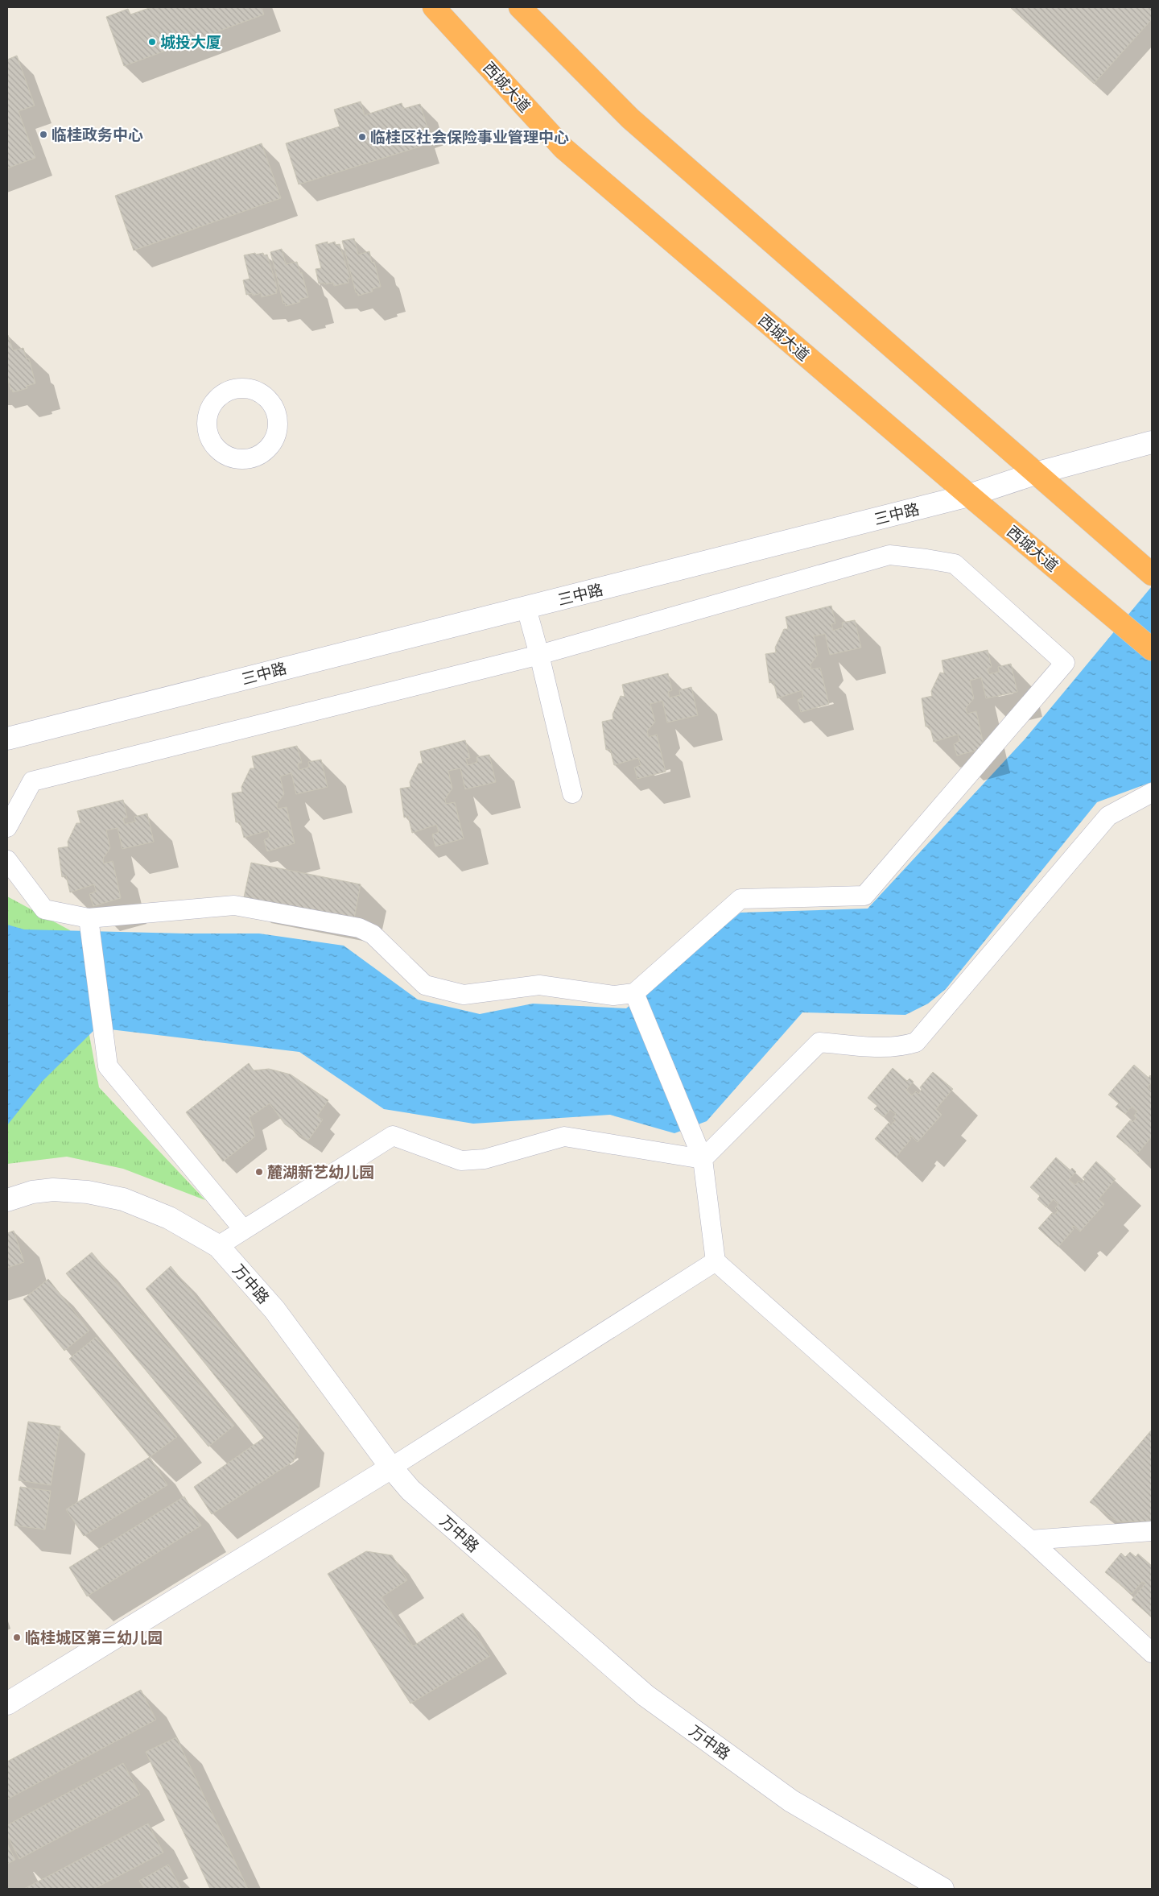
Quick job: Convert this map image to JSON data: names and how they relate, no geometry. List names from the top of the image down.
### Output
{
  "streets": {
    "highway": ["西城大道"],
    "street": ["三中路", "万中路"]
  },
  "crossings": [
    ["西城大道", "三中路"]
  ],
  "places": [
    "城投大厦",
    "临桂政务中心",
    "临桂区社会保险事业管理中心",
    "麓湖新艺幼儿园",
    "临桂城区第三幼儿园"
  ]
}
